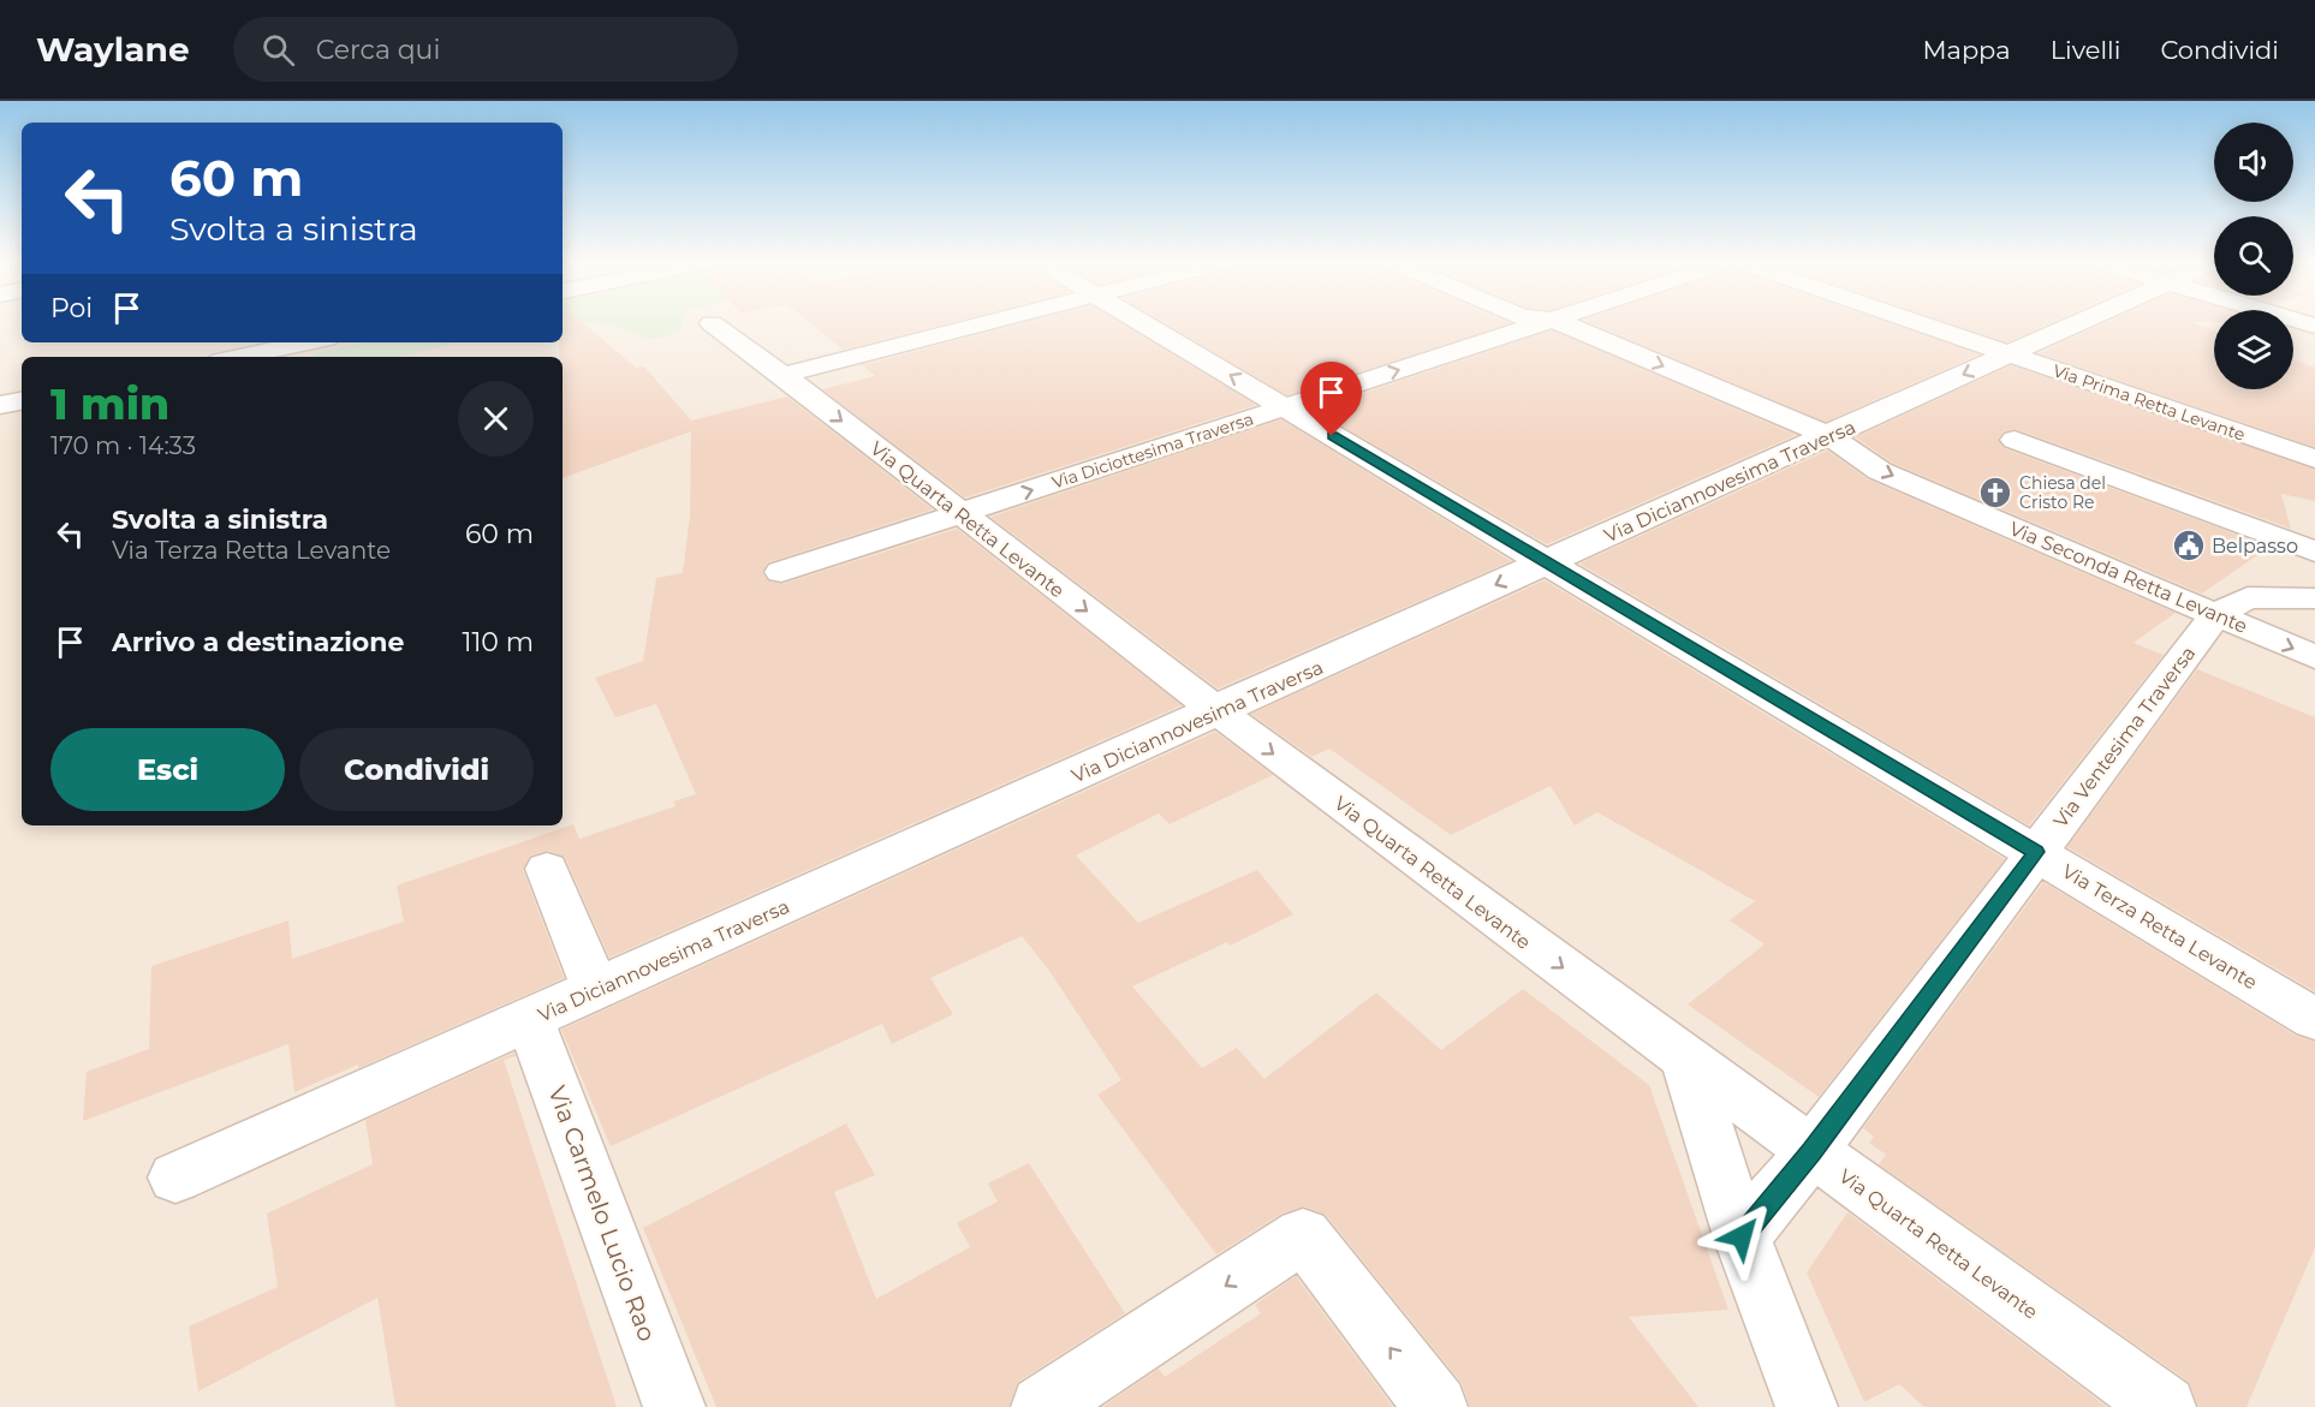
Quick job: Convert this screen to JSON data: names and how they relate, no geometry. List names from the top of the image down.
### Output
{
  "streets": {
    "street": [
      "Via Prima Retta Levante",
      "Via Diciottesima Traversa",
      "Via Diciannovesima Traversa",
      "Via Quarta Retta Levante",
      "Via Seconda Retta Levante",
      "Via Ventesima Traversa",
      "Via Terza Retta Levante",
      "Via Carmelo Lucio Rao"
    ]
  },
  "crossings": [
    ["Via Prima Retta Levante", "Via Diciannovesima Traversa"],
    ["Via Diciottesima Traversa", "Via Quarta Retta Levante"],
    ["Via Diciottesima Traversa", "Via Terza Retta Levante"],
    ["Via Diciannovesima Traversa", "Via Quarta Retta Levante"],
    ["Via Diciannovesima Traversa", "Via Seconda Retta Levante"],
    ["Via Diciannovesima Traversa", "Via Terza Retta Levante"],
    ["Via Diciannovesima Traversa", "Via Carmelo Lucio Rao"],
    ["Via Quarta Retta Levante", "Via Ventesima Traversa"],
    ["Via Seconda Retta Levante", "Via Ventesima Traversa"],
    ["Via Ventesima Traversa", "Via Terza Retta Levante"]
  ],
  "one_way": ["Via Diciottesima Traversa", "Via Quarta Retta Levante"],
  "places": {
    "church": ["Chiesa del Cristo Re"],
    "public building": ["Belpasso"]
  },
  "page": {
    "header": "Waylane",
    "search": "Cerca qui",
    "nav": ["Mappa", "Livelli", "Condividi"],
    "turn": ["60 m", "Svolta a sinistra"],
    "then": "Poi",
    "heading": ["1 min", "170 m · 14:33"],
    "list": [
      {
        "name": "Svolta a sinistra",
        "note": "Via Terza Retta Levante",
        "value": "60 m"
      },
      {
        "name": "Arrivo a destinazione",
        "value": "110 m"
      }
    ],
    "buttons": ["Esci", "Condividi"]
  }
}
